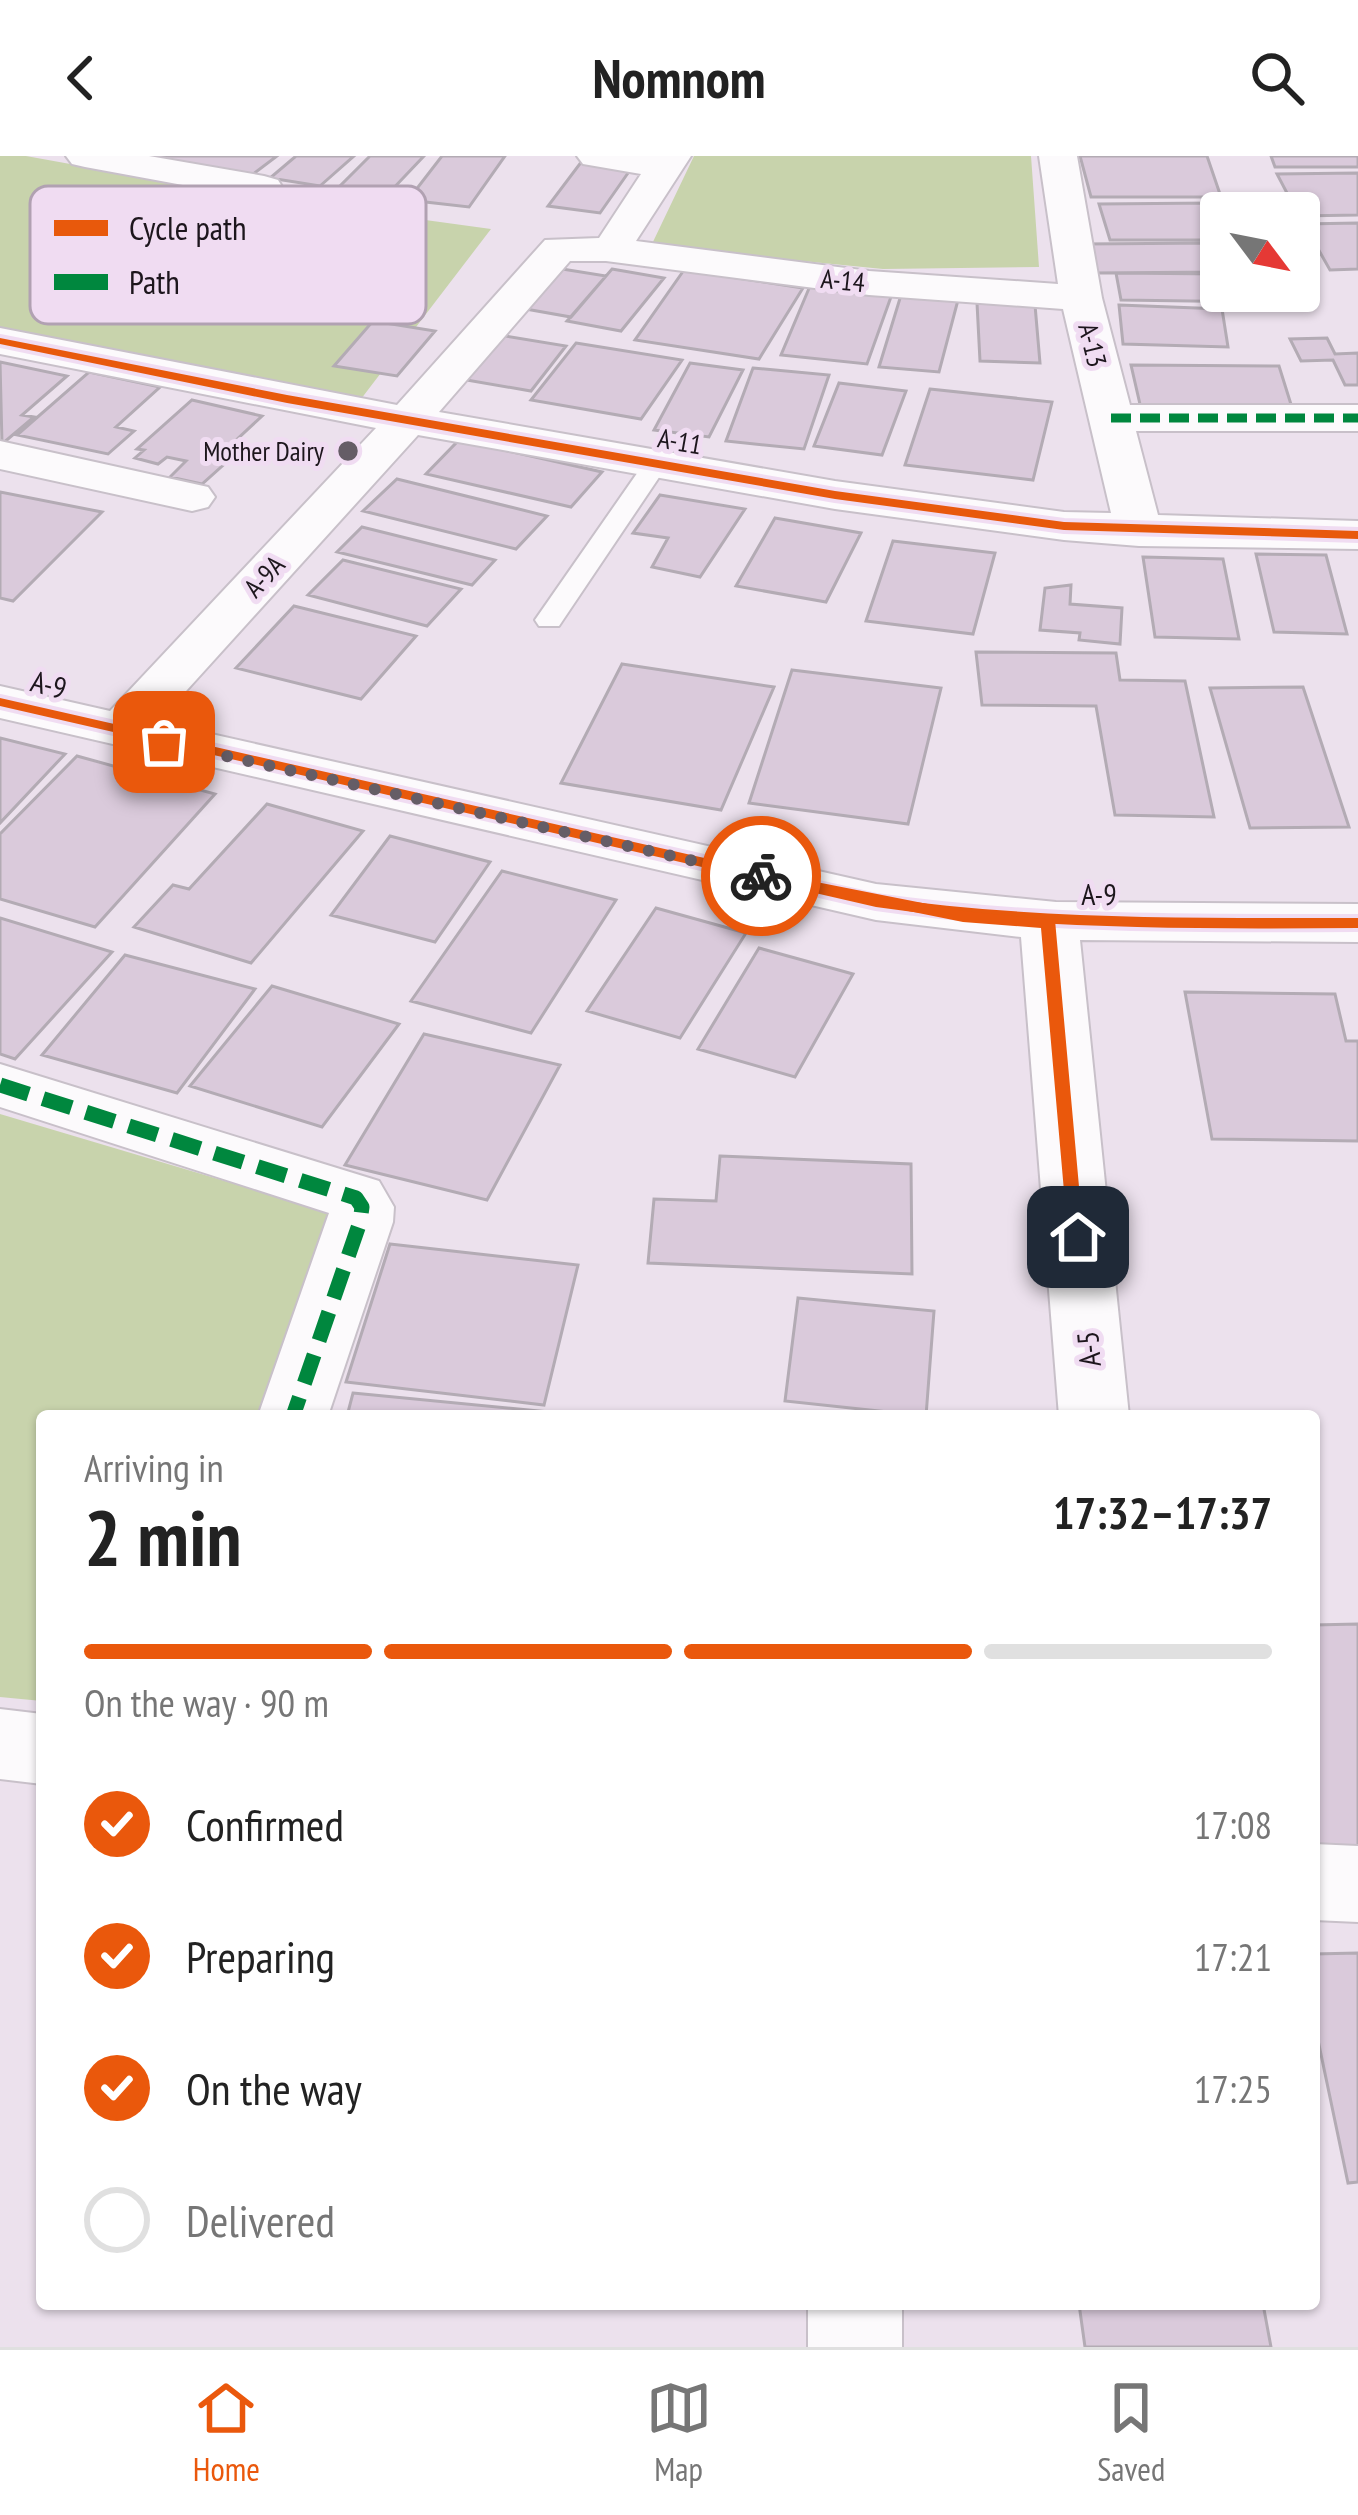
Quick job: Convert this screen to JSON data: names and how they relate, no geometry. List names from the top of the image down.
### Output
{
  "streets": {
    "street": [
      "A-14",
      "A-13",
      "A-11",
      "A-9A",
      "A-9",
      "A-5"
    ]
  },
  "crossings": [
    ["A-14", "A-13"],
    ["A-14", "A-11"],
    ["A-14", "A-9A"],
    ["A-13", "A-11"],
    ["A-11", "A-9A"],
    ["A-9A", "A-9"],
    ["A-9", "A-5"]
  ],
  "places": ["Mother Dairy"],
  "legend": ["Cycle path", "Path"],
  "north": "bottom right",
  "page": {
    "header": "Nomnom",
    "heading": ["2 min", "Arriving in", "17:32–17:37"],
    "bar": "On the way · 90 m",
    "list": [
      ["Confirmed", "17:08"],
      ["Preparing", "17:21"],
      ["On the way", "17:25"],
      "Delivered"
    ],
    "tabs": ["Home", "Map", "Saved"]
  }
}
